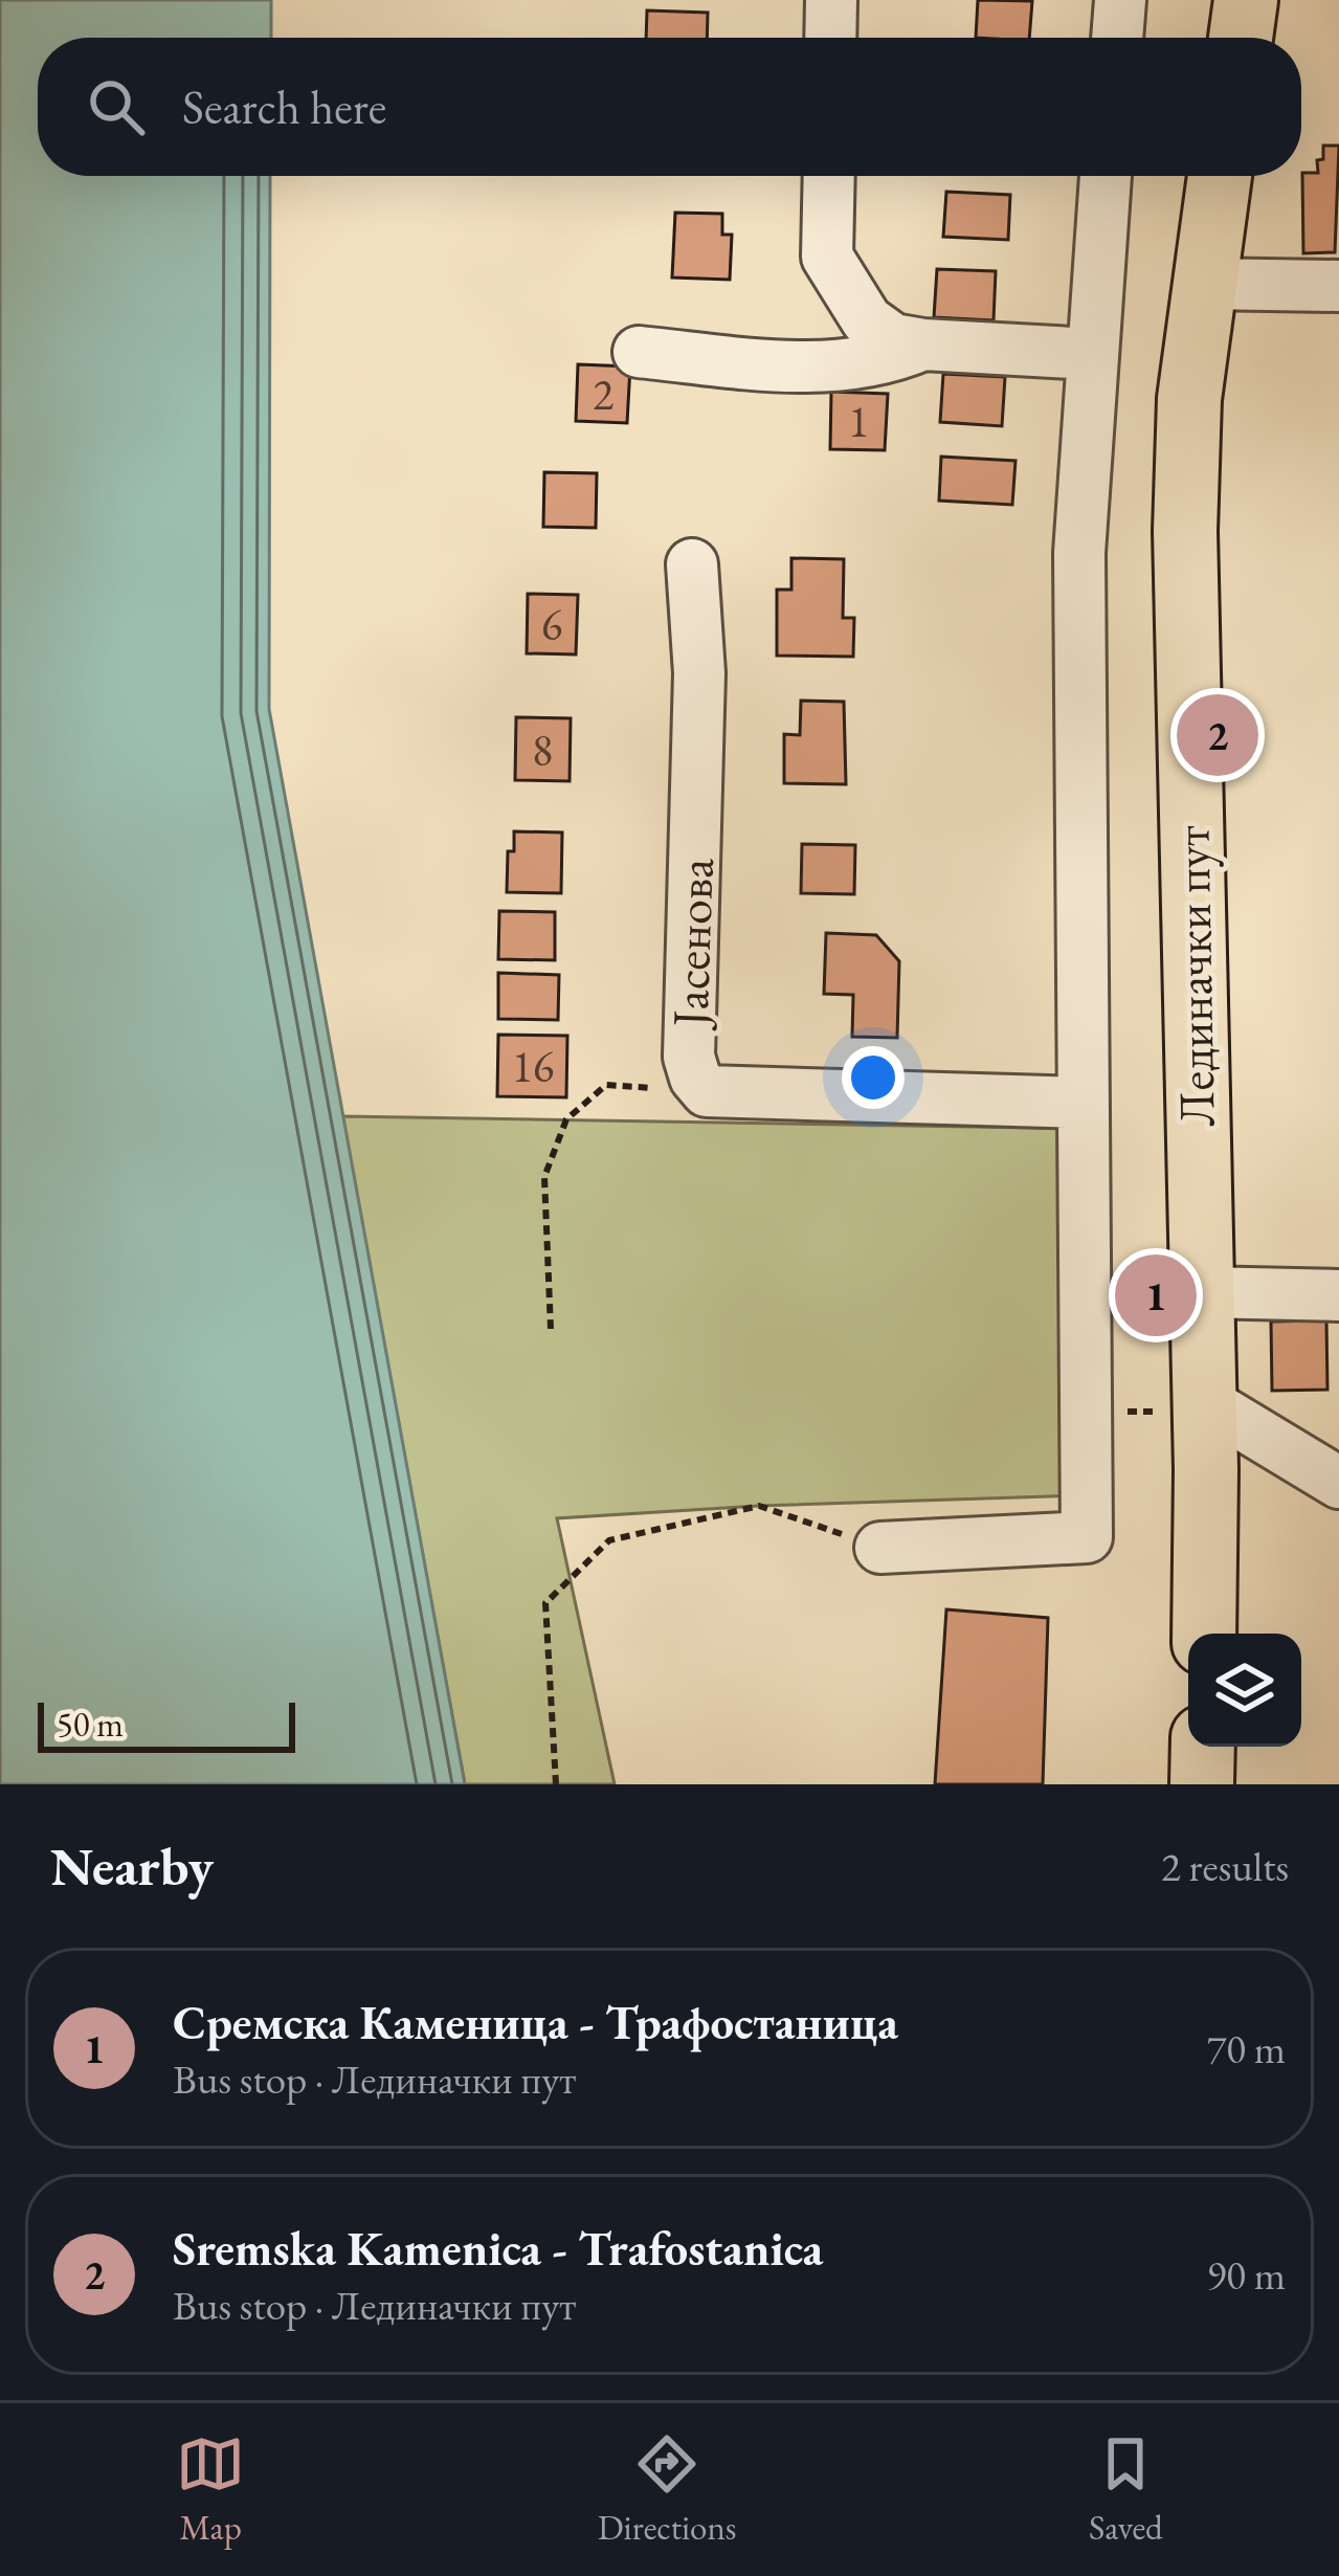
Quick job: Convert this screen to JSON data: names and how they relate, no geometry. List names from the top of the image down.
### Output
{
  "streets": {
    "main road": ["Лединачки пут"],
    "street": ["Јасенова"]
  },
  "house_numbers": [
    "2",
    "1",
    "6",
    "8",
    "16"
  ],
  "scale_bar": "50 m",
  "page": {
    "search": "Search here",
    "pins": ["2", "1"],
    "scale": "50 m",
    "heading": ["Nearby", "2 results"],
    "list": [
      {
        "mark": "1",
        "name": "Сремска Каменица - Трафостаница",
        "note": "Bus stop · Лединачки пут",
        "value": "70 m"
      },
      {
        "mark": "2",
        "name": "Sremska Kamenica - Trafostanica",
        "note": "Bus stop · Лединачки пут",
        "value": "90 m"
      }
    ],
    "nav": ["Map", "Directions", "Saved"]
  }
}
